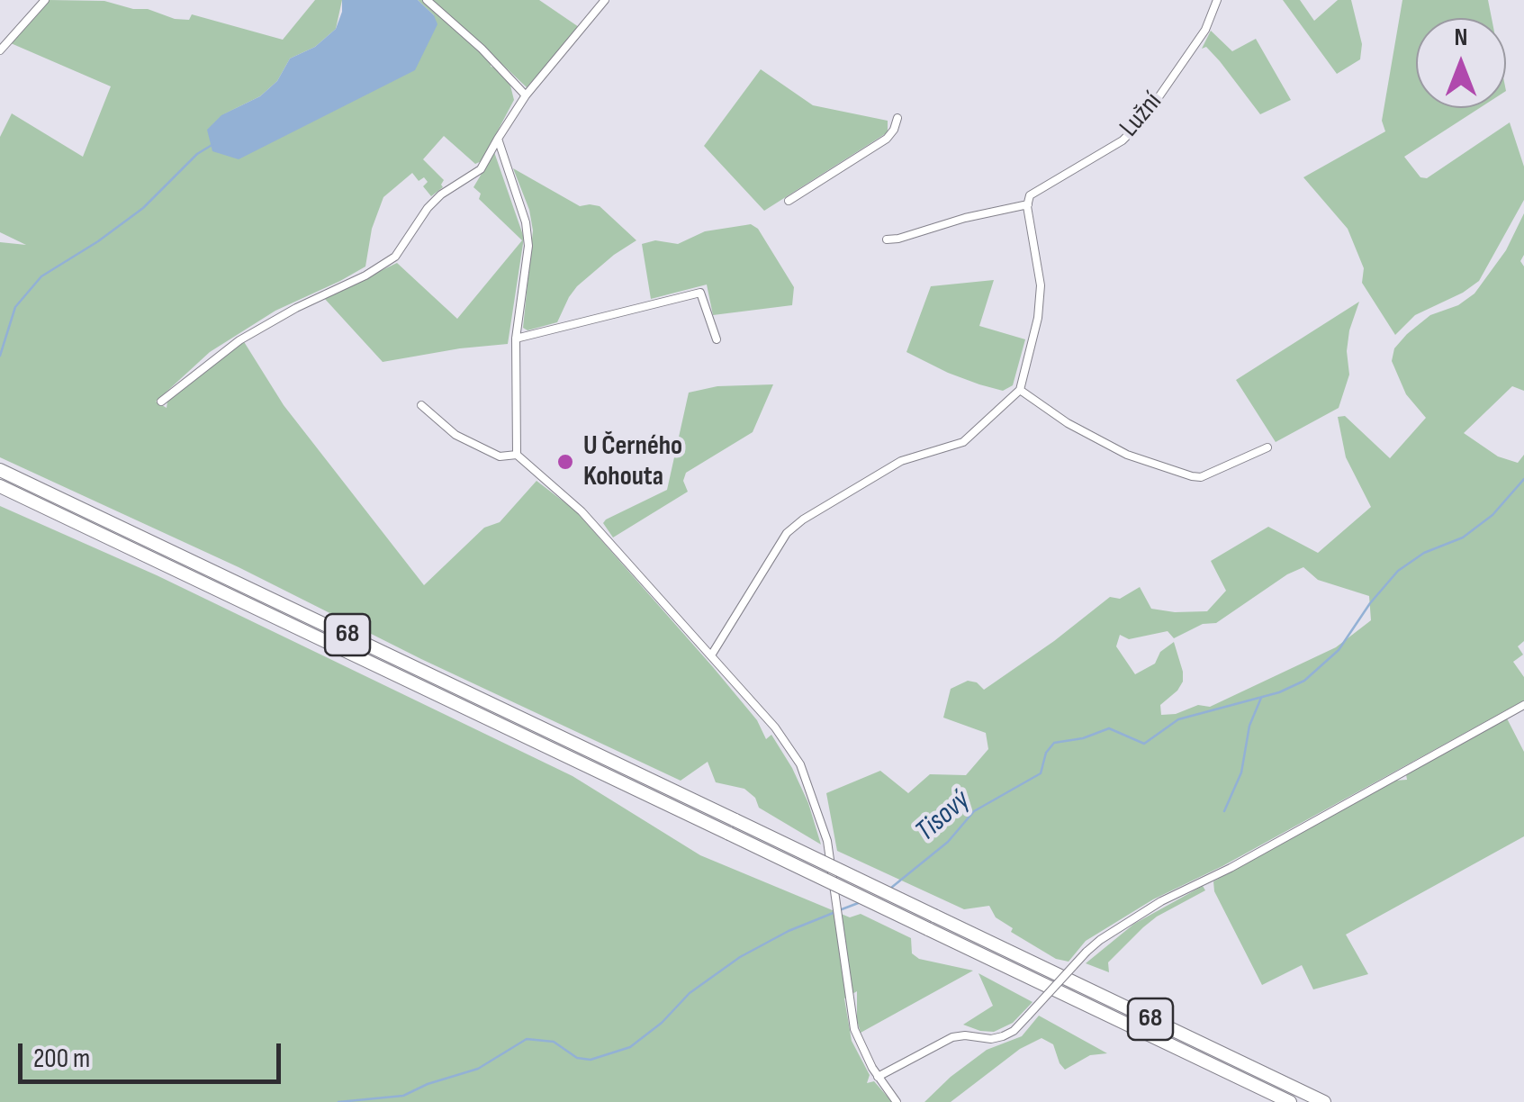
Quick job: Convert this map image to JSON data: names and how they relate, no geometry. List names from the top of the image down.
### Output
{
  "streets": {
    "highway": ["68"],
    "street": ["Lužní"]
  },
  "water": ["Tisový"],
  "places": ["U Černého Kohouta"],
  "scale_bar": "200 m",
  "north": "top"
}
